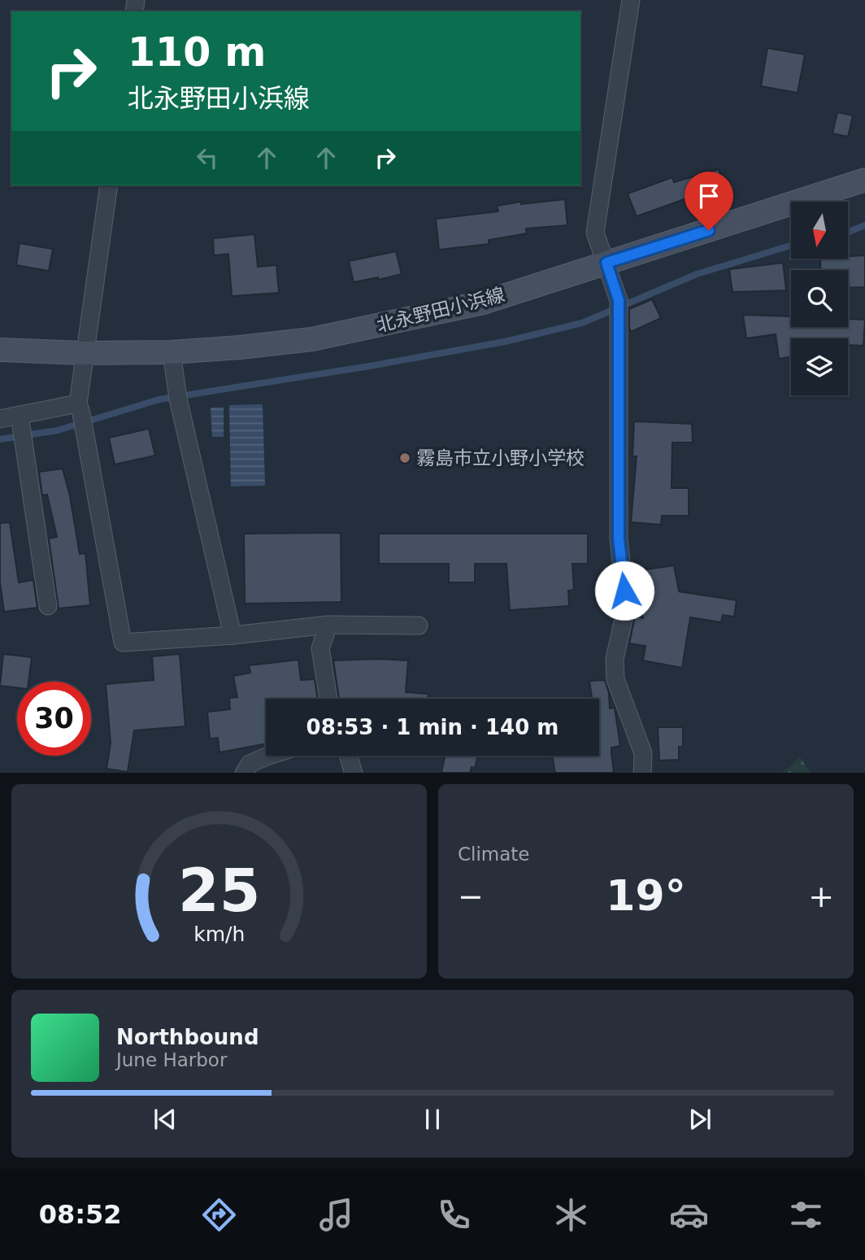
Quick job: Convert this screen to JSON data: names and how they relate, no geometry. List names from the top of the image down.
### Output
{
  "streets": {
    "main road": ["北永野田小浜線"]
  },
  "places": ["霧島市立小野小学校"],
  "north": "bottom",
  "page": {
    "turn": ["110 m", "北永野田小浜線"],
    "limit": "30",
    "trip": "08:53 · 1 min · 140 m",
    "tile": "Climate",
    "heat": ["−", "19°", "+"],
    "song": ["Northbound", "June Harbor"],
    "tabs": "08:52",
    "gauge": ["25", "km/h"]
  }
}
